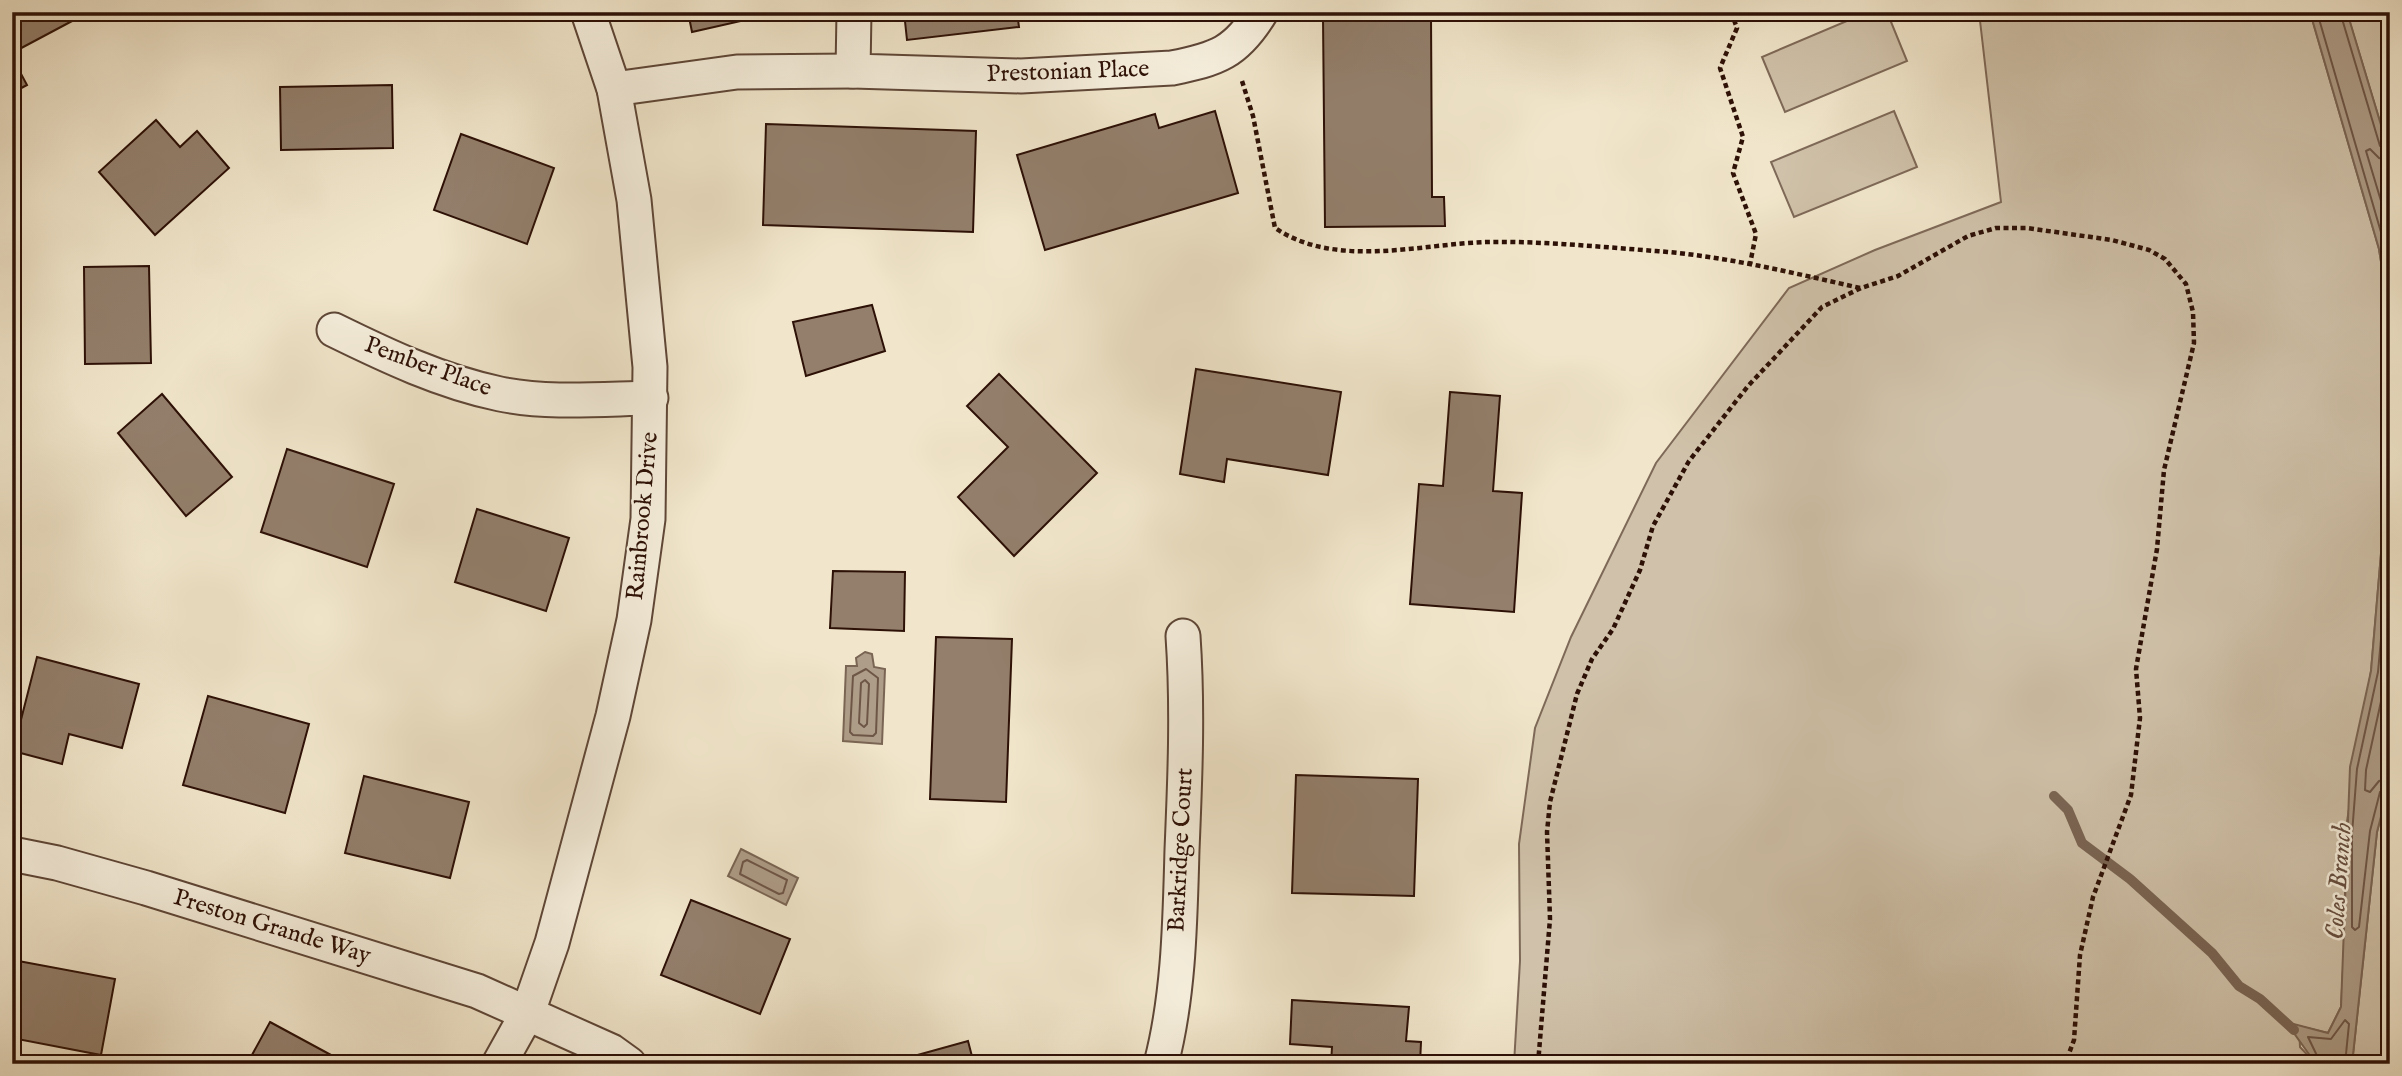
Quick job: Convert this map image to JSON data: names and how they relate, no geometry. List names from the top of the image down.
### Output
{
  "streets": {
    "street": [
      "Prestonian Place",
      "Pember Place",
      "Rainbrook Drive",
      "Barkridge Court",
      "Preston Grande Way"
    ]
  },
  "crossings": [
    ["Prestonian Place", "Rainbrook Drive"],
    ["Pember Place", "Rainbrook Drive"],
    ["Rainbrook Drive", "Preston Grande Way"]
  ],
  "water": ["Coles Branch"]
}
